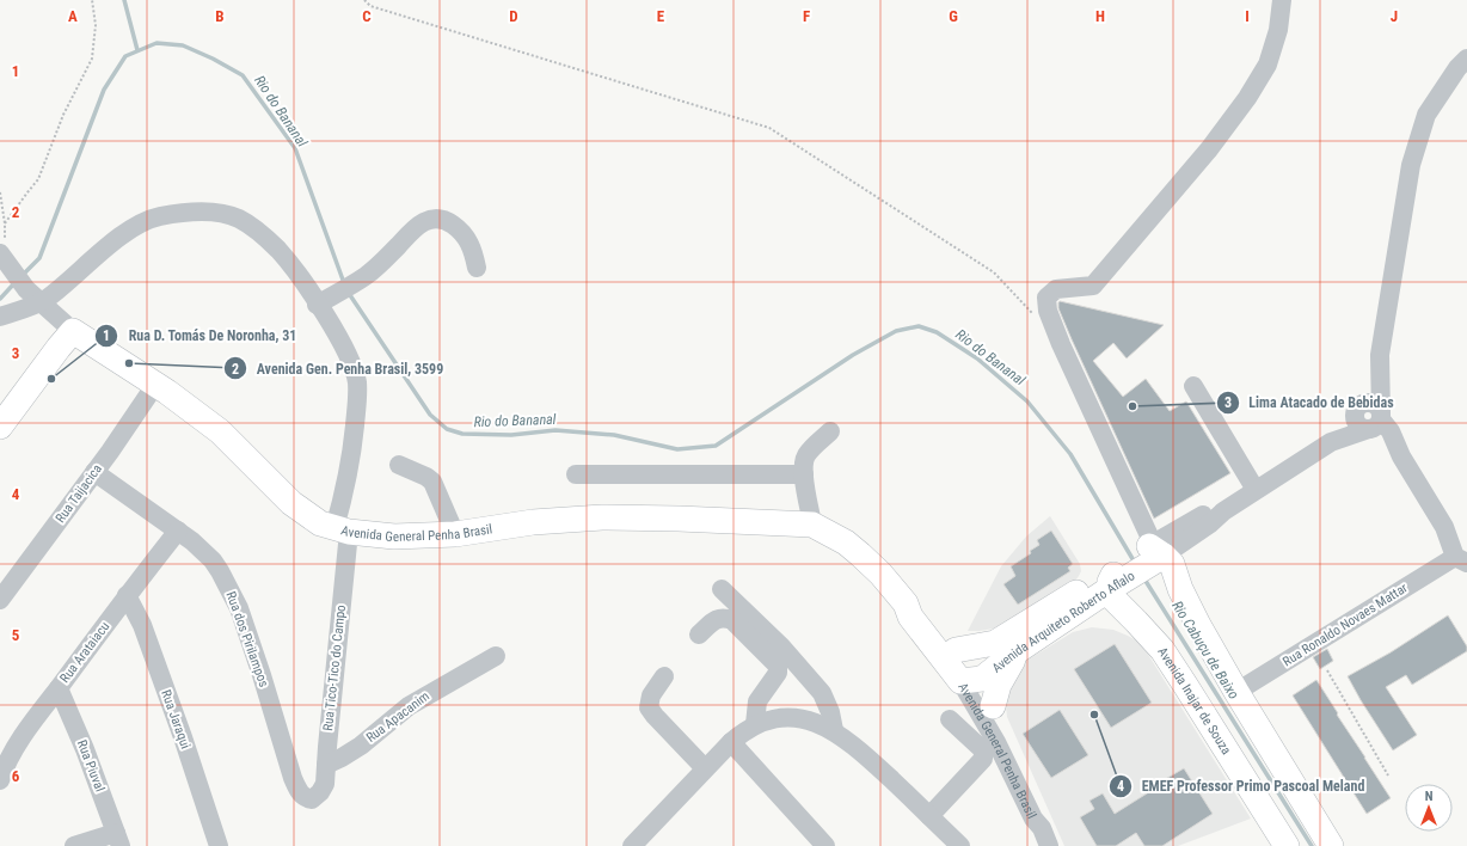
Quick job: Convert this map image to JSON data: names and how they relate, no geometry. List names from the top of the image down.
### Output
{
  "streets": {
    "main road": ["Avenida General Penha Brasil", "Avenida Arquiteto Roberto Aflalo", "Avenida Inajar de Souza"],
    "street": [
      "Rua Taijacica",
      "Rua Ronaldo Novaes Mattar",
      "Rua dos Pirilampos",
      "Rua Arataiacu",
      "Rua Tico-Tico do Campo",
      "Rua Apacanim",
      "Rua Jaraqui",
      "Rua Piuval"
    ]
  },
  "crossings": [
    ["Rua Taijacica", "Avenida General Penha Brasil"],
    ["Rua Taijacica", "Rua dos Pirilampos"],
    ["Avenida General Penha Brasil", "Avenida Arquiteto Roberto Aflalo"],
    ["Avenida General Penha Brasil", "Rua Tico-Tico do Campo"],
    ["Avenida Arquiteto Roberto Aflalo", "Avenida Inajar de Souza"],
    ["Rua dos Pirilampos", "Rua Arataiacu"],
    ["Rua dos Pirilampos", "Rua Tico-Tico do Campo"],
    ["Rua Arataiacu", "Rua Jaraqui"],
    ["Rua Arataiacu", "Rua Piuval"],
    ["Rua Tico-Tico do Campo", "Rua Apacanim"]
  ],
  "water": ["Rio do Bananal", "Rio Cabuçu de Baixo"],
  "places": [
    "Avenida Gen. Penha Brasil, 3599",
    "Rua D. Tomás De Noronha, 31",
    "Lima Atacado de Bebidas",
    "EMEF Professor Primo Pascoal Meland"
  ],
  "north": "top",
  "grid": {
    "columns": [
      "A",
      "B",
      "C",
      "D",
      "E",
      "F",
      "G",
      "H",
      "I",
      "J"
    ],
    "rows": [
      "1",
      "2",
      "3",
      "4",
      "5",
      "6"
    ]
  }
}
